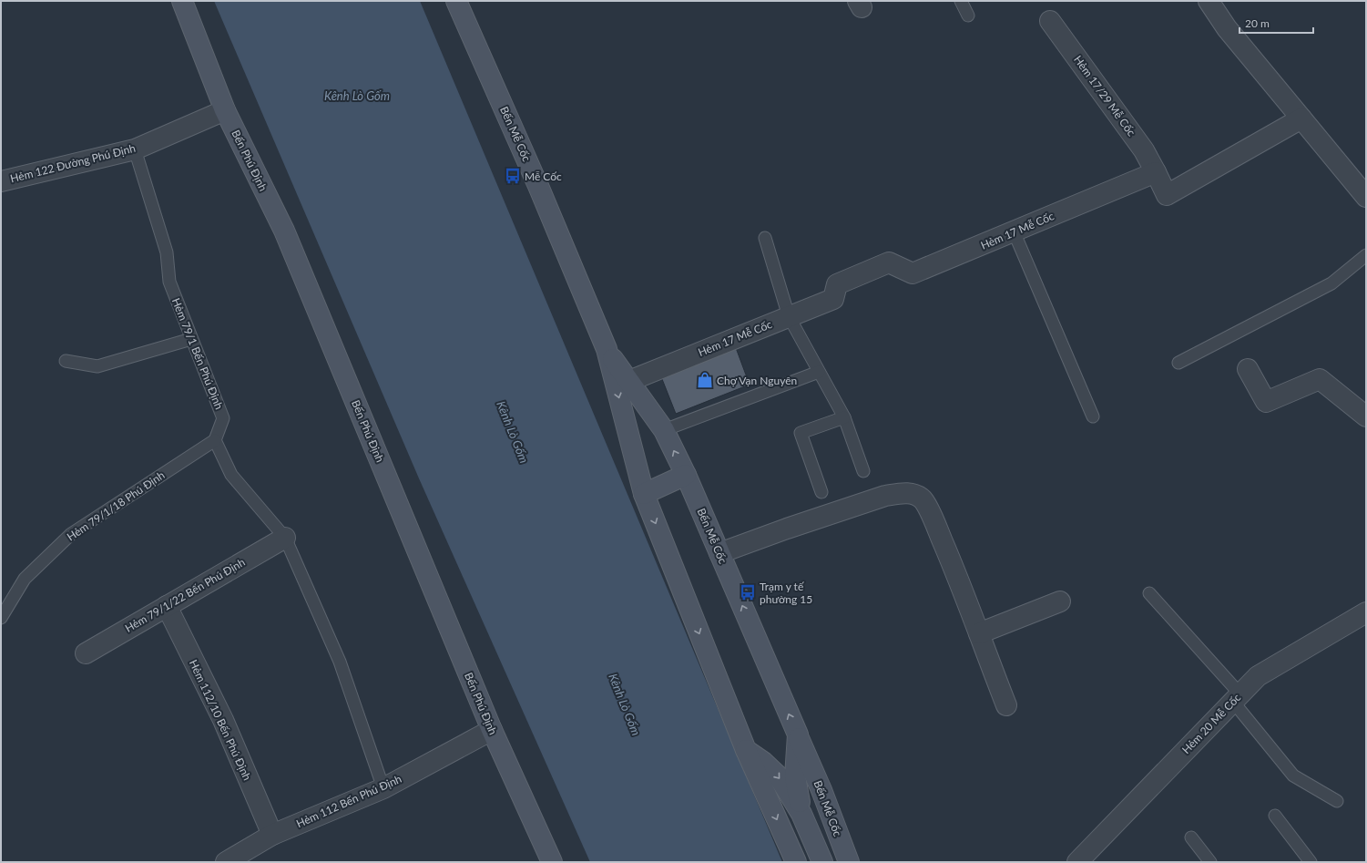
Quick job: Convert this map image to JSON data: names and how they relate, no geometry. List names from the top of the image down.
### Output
{
  "streets": {
    "street": [
      "Hẻm 17/29 Mễ Cốc",
      "Bến Mễ Cốc",
      "Bến Phú Định",
      "Hẻm 122 Đường Phú Định",
      "Hẻm 17 Mễ Cốc",
      "Hẻm 79/1/22 Bến Phú Định",
      "Hẻm 112/10 Bến Phú Định",
      "Hẻm 20 Mễ Cốc",
      "Hẻm 112 Bến Phú Định"
    ],
    "lane": ["Hẻm 79/1 Bến Phú Định", "Hẻm 79/1/18 Phú Định"]
  },
  "crossings": [
    ["Hẻm 17/29 Mễ Cốc", "Hẻm 17 Mễ Cốc"],
    ["Bến Mễ Cốc", "Hẻm 17 Mễ Cốc"],
    ["Bến Phú Định", "Hẻm 122 Đường Phú Định"],
    ["Bến Phú Định", "Hẻm 112 Bến Phú Định"],
    ["Hẻm 122 Đường Phú Định", "Hẻm 79/1 Bến Phú Định"],
    ["Hẻm 79/1 Bến Phú Định", "Hẻm 79/1/18 Phú Định"],
    ["Hẻm 79/1/22 Bến Phú Định", "Hẻm 112/10 Bến Phú Định"],
    ["Hẻm 112/10 Bến Phú Định", "Hẻm 112 Bến Phú Định"]
  ],
  "water": ["Kênh Lò Gốm"],
  "places": {
    "bus stop": ["Mễ Cốc", "Trạm y tế phường 15"],
    "shop": ["Chợ Vạn Nguyên"]
  },
  "scale_bar": "20 m"
}
